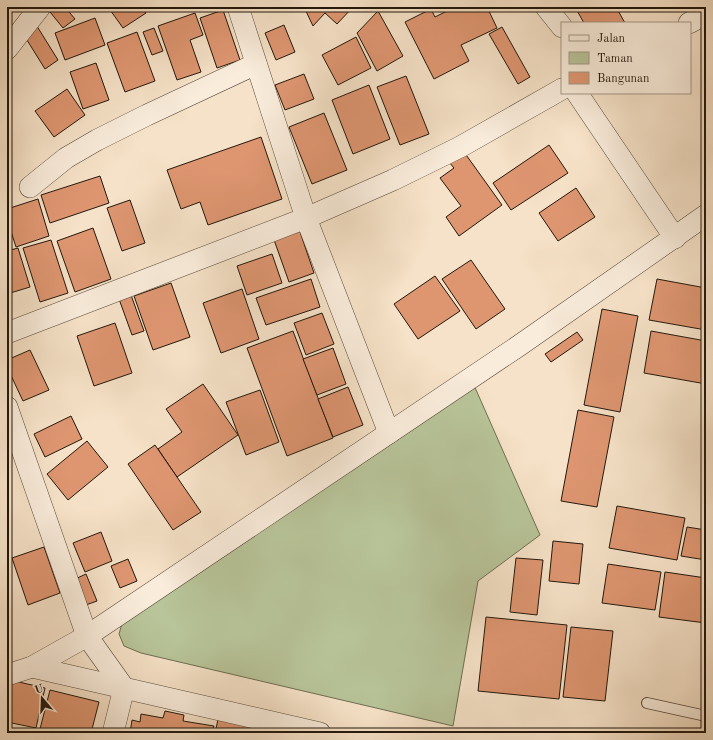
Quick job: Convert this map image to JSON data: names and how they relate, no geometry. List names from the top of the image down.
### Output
{
  "legend": ["Jalan", "Taman", "Bangunan"],
  "north": "top"
}
